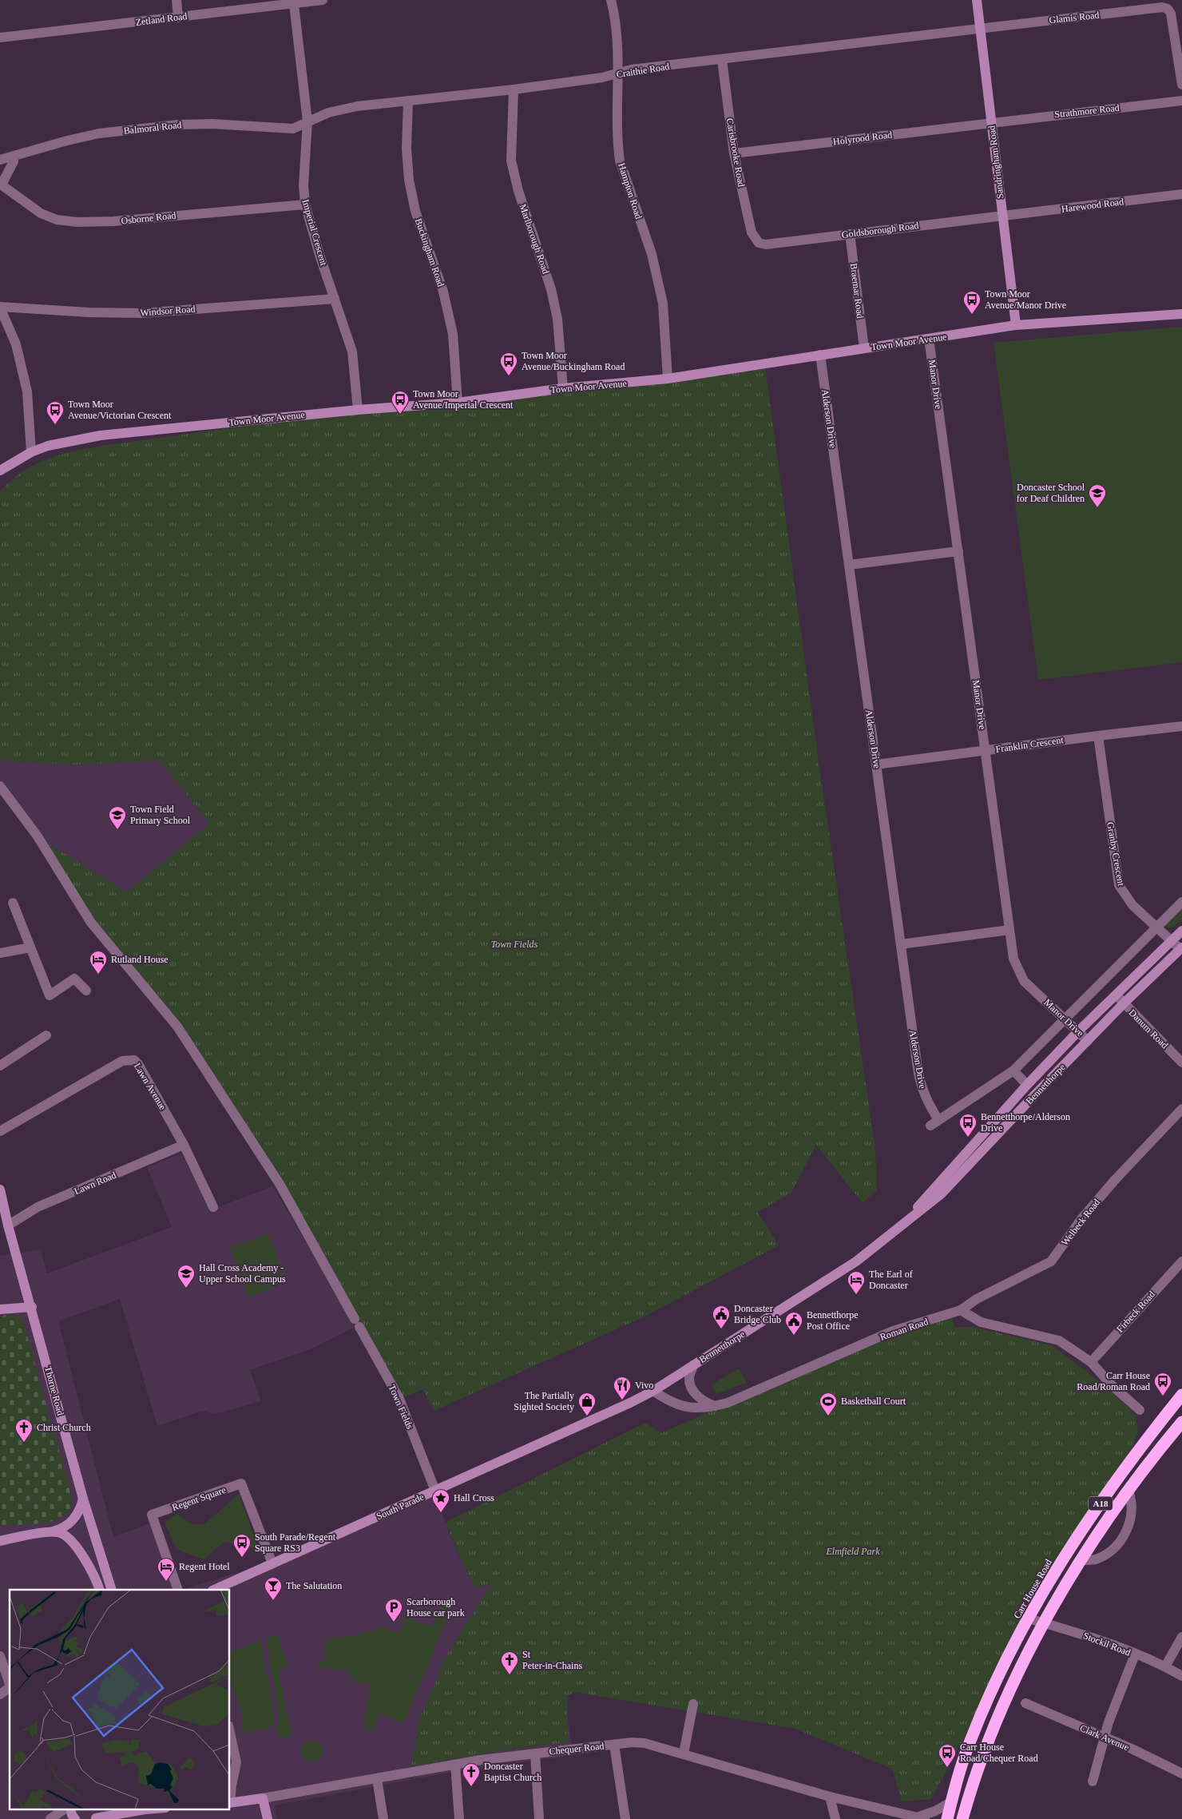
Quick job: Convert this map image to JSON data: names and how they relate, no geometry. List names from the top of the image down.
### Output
{
  "streets": {
    "highway": ["A18", "Carr House Road"],
    "street": [
      "Glamis Road",
      "Zetland Road",
      "Craithie Road",
      "Strathmore Road",
      "Balmoral Road",
      "Holyrood Road",
      "Carisbrooke Road",
      "Sandringham Road",
      "Hampton Road",
      "Harewood Road",
      "Osborne Road",
      "Goldsborough Road",
      "Imperial Crescent",
      "Marlborough Road",
      "Buckingham Road",
      "Braemar Road",
      "Windsor Road",
      "Town Moor Avenue",
      "Manor Drive",
      "Alderson Drive",
      "Franklin Crescent",
      "Granby Crescent",
      "Danum Road",
      "Bennetthorpe",
      "Lawn Avenue",
      "Lawn Road",
      "Welbeck Road",
      "Firbeck Road",
      "Roman Road",
      "Thorne Road",
      "Town Fields",
      "Regent Square",
      "South Parade",
      "Stockil Road",
      "Clark Avenue",
      "Chequer Road"
    ]
  },
  "crossings": [
    ["Glamis Road", "Craithie Road"],
    ["Glamis Road", "Sandringham Road"],
    ["Zetland Road", "Imperial Crescent"],
    ["Craithie Road", "Balmoral Road"],
    ["Craithie Road", "Carisbrooke Road"],
    ["Craithie Road", "Sandringham Road"],
    ["Craithie Road", "Hampton Road"],
    ["Craithie Road", "Imperial Crescent"],
    ["Craithie Road", "Marlborough Road"],
    ["Craithie Road", "Buckingham Road"],
    ["Strathmore Road", "Holyrood Road"],
    ["Strathmore Road", "Sandringham Road"],
    ["Balmoral Road", "Osborne Road"],
    ["Balmoral Road", "Imperial Crescent"],
    ["Holyrood Road", "Carisbrooke Road"],
    ["Holyrood Road", "Sandringham Road"],
    ["Carisbrooke Road", "Goldsborough Road"],
    ["Sandringham Road", "Harewood Road"],
    ["Sandringham Road", "Goldsborough Road"],
    ["Sandringham Road", "Town Moor Avenue"],
    ["Hampton Road", "Town Moor Avenue"],
    ["Harewood Road", "Goldsborough Road"],
    ["Osborne Road", "Imperial Crescent"],
    ["Goldsborough Road", "Braemar Road"],
    ["Imperial Crescent", "Windsor Road"],
    ["Imperial Crescent", "Town Moor Avenue"],
    ["Marlborough Road", "Town Moor Avenue"],
    ["Buckingham Road", "Town Moor Avenue"],
    ["Braemar Road", "Town Moor Avenue"],
    ["Town Moor Avenue", "Manor Drive"],
    ["Town Moor Avenue", "Alderson Drive"],
    ["Manor Drive", "Franklin Crescent"],
    ["Manor Drive", "Bennetthorpe"],
    ["Alderson Drive", "Franklin Crescent"],
    ["Alderson Drive", "Bennetthorpe"],
    ["Franklin Crescent", "Granby Crescent"],
    ["Granby Crescent", "Bennetthorpe"],
    ["Danum Road", "Bennetthorpe"],
    ["Bennetthorpe", "Roman Road"],
    ["Bennetthorpe", "South Parade"],
    ["Lawn Avenue", "Lawn Road"],
    ["Lawn Road", "Thorne Road"],
    ["Welbeck Road", "Roman Road"],
    ["Roman Road", "South Parade"],
    ["Town Fields", "South Parade"],
    ["Regent Square", "South Parade"],
    ["A18", "Stockil Road"],
    ["Carr House Road", "Stockil Road"],
    ["Carr House Road", "Chequer Road"]
  ],
  "parks": ["Town Fields", "Elmfield Park"],
  "places": {
    "bus stop": [
      "Town Moor Avenue/Manor Drive",
      "Town Moor Avenue/Buckingham Road",
      "Town Moor Avenue/Imperial Crescent",
      "Town Moor Avenue/Victorian Crescent",
      "Bennetthorpe/Alderson Drive",
      "Carr House Road/Roman Road",
      "South Parade/Regent Square RS3",
      "Carr House Road/Chequer Road"
    ],
    "school or university": ["Doncaster School for Deaf Children", "Town Field Primary School", "Hall Cross Academy - Upper School Campus"],
    "hotel": ["Rutland House", "The Earl of Doncaster", "Regent Hotel"],
    "public building": ["Doncaster Bridge Club", "Bennetthorpe Post Office"],
    "restaurant": ["Vivo"],
    "shop": ["The Partially Sighted Society"],
    "sports": ["Basketball Court"],
    "church": ["Christ Church", "St Peter-in-Chains", "Doncaster Baptist Church"],
    "place": ["Hall Cross"],
    "bar": ["The Salutation"],
    "parking": ["Scarborough House car park"]
  }
}
